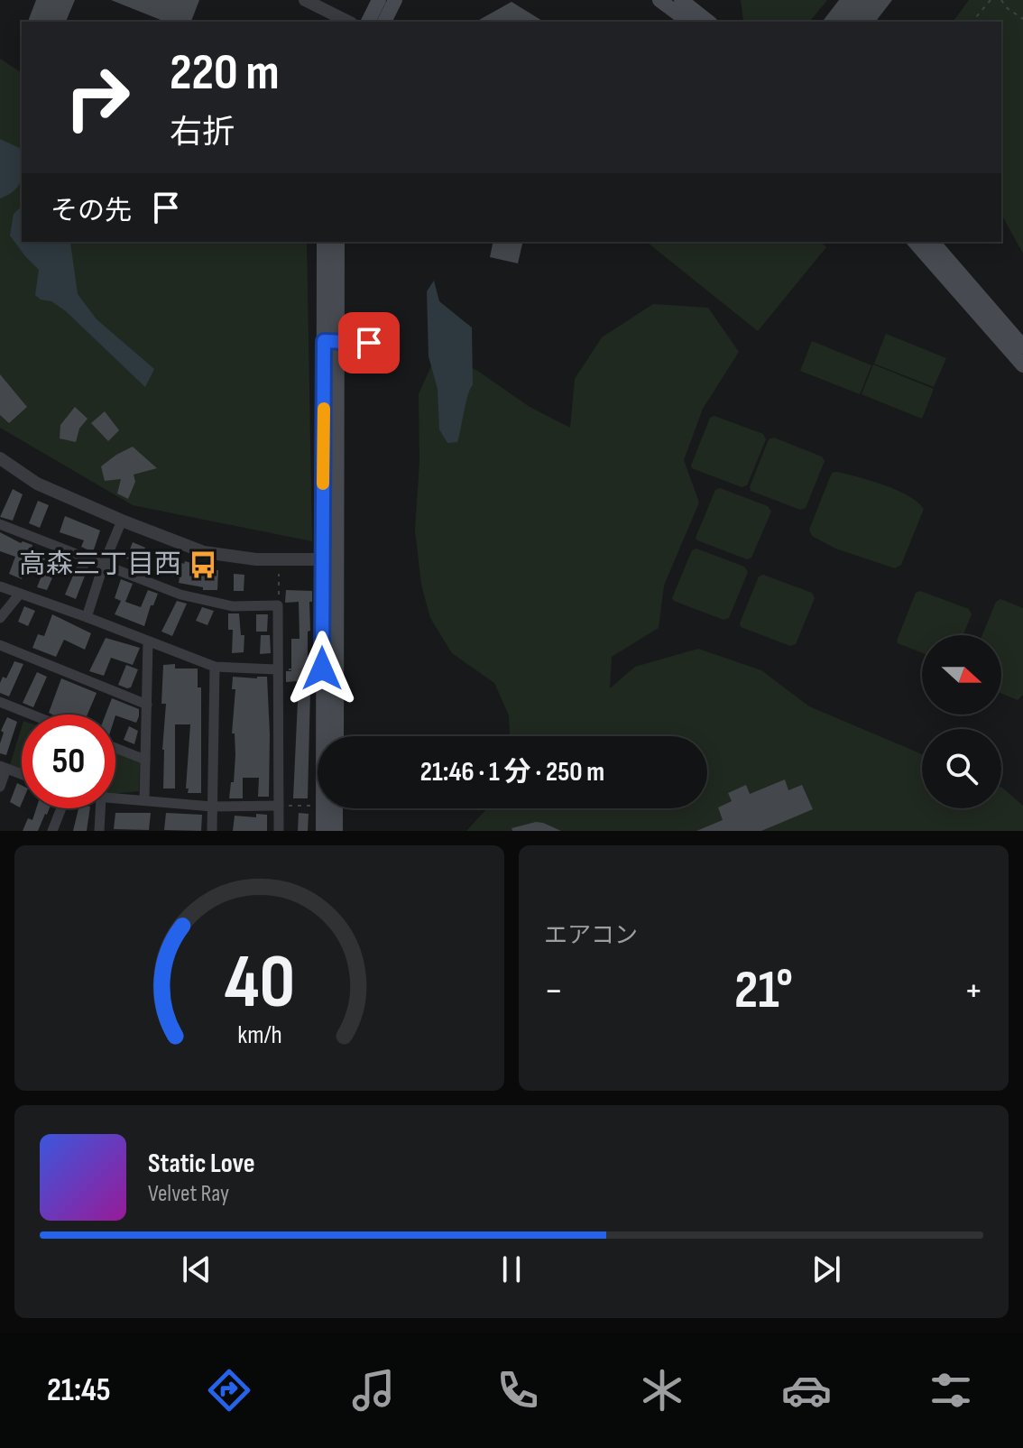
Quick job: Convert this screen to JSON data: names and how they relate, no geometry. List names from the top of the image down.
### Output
{
  "places": {
    "bus stop": ["高森三丁目西"]
  },
  "north": "right",
  "page": {
    "turn": ["220 m", "右折"],
    "then": "その先",
    "limit": "50",
    "trip": "21:46 · 1 分 · 250 m",
    "tile": "エアコン",
    "heat": ["−", "21°", "+"],
    "song": ["Static Love", "Velvet Ray"],
    "tabs": "21:45",
    "gauge": ["40", "km/h"]
  }
}
